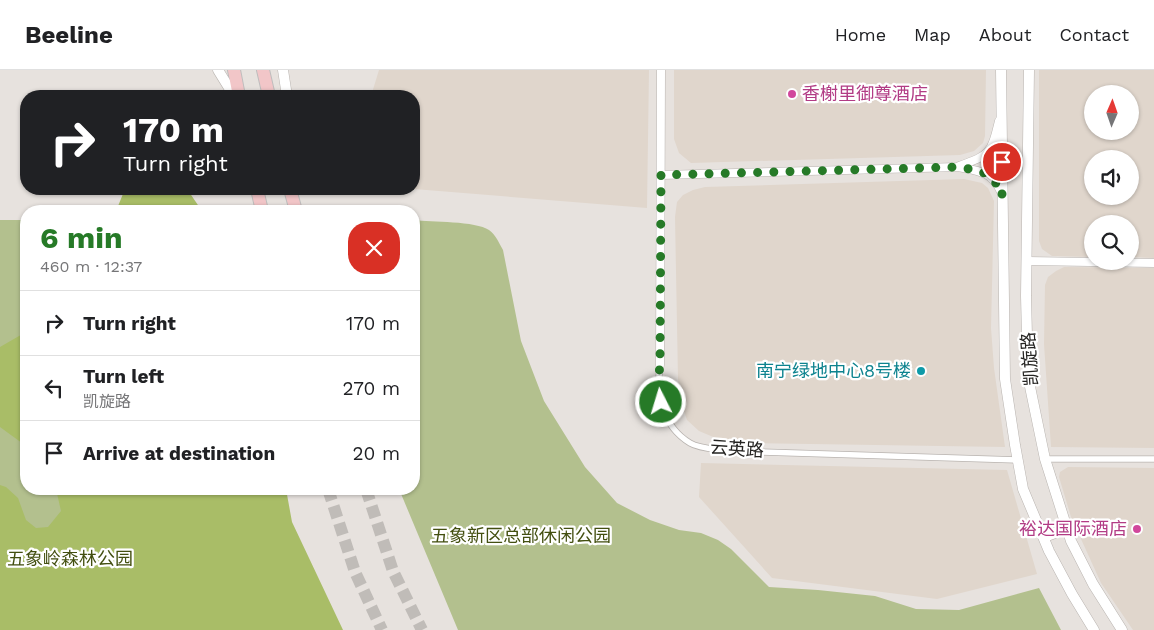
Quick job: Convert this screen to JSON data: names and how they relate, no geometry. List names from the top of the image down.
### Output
{
  "streets": {
    "street": ["凯旋路", "云英路"]
  },
  "crossings": [
    ["凯旋路", "云英路"]
  ],
  "parks": ["五象新区总部休闲公园", "五象岭森林公园"],
  "places": ["香榭里御尊酒店", "南宁绿地中心8号楼", "裕达国际酒店"],
  "north": "top",
  "page": {
    "header": "Beeline",
    "nav": [
      "Home",
      "Map",
      "About",
      "Contact"
    ],
    "turn": ["170 m", "Turn right"],
    "heading": ["6 min", "460 m · 12:37"],
    "list": [
      {
        "name": "Turn right",
        "value": "170 m"
      },
      {
        "name": "Turn left",
        "note": "凯旋路",
        "value": "270 m"
      },
      {
        "name": "Arrive at destination",
        "value": "20 m"
      }
    ]
  }
}
